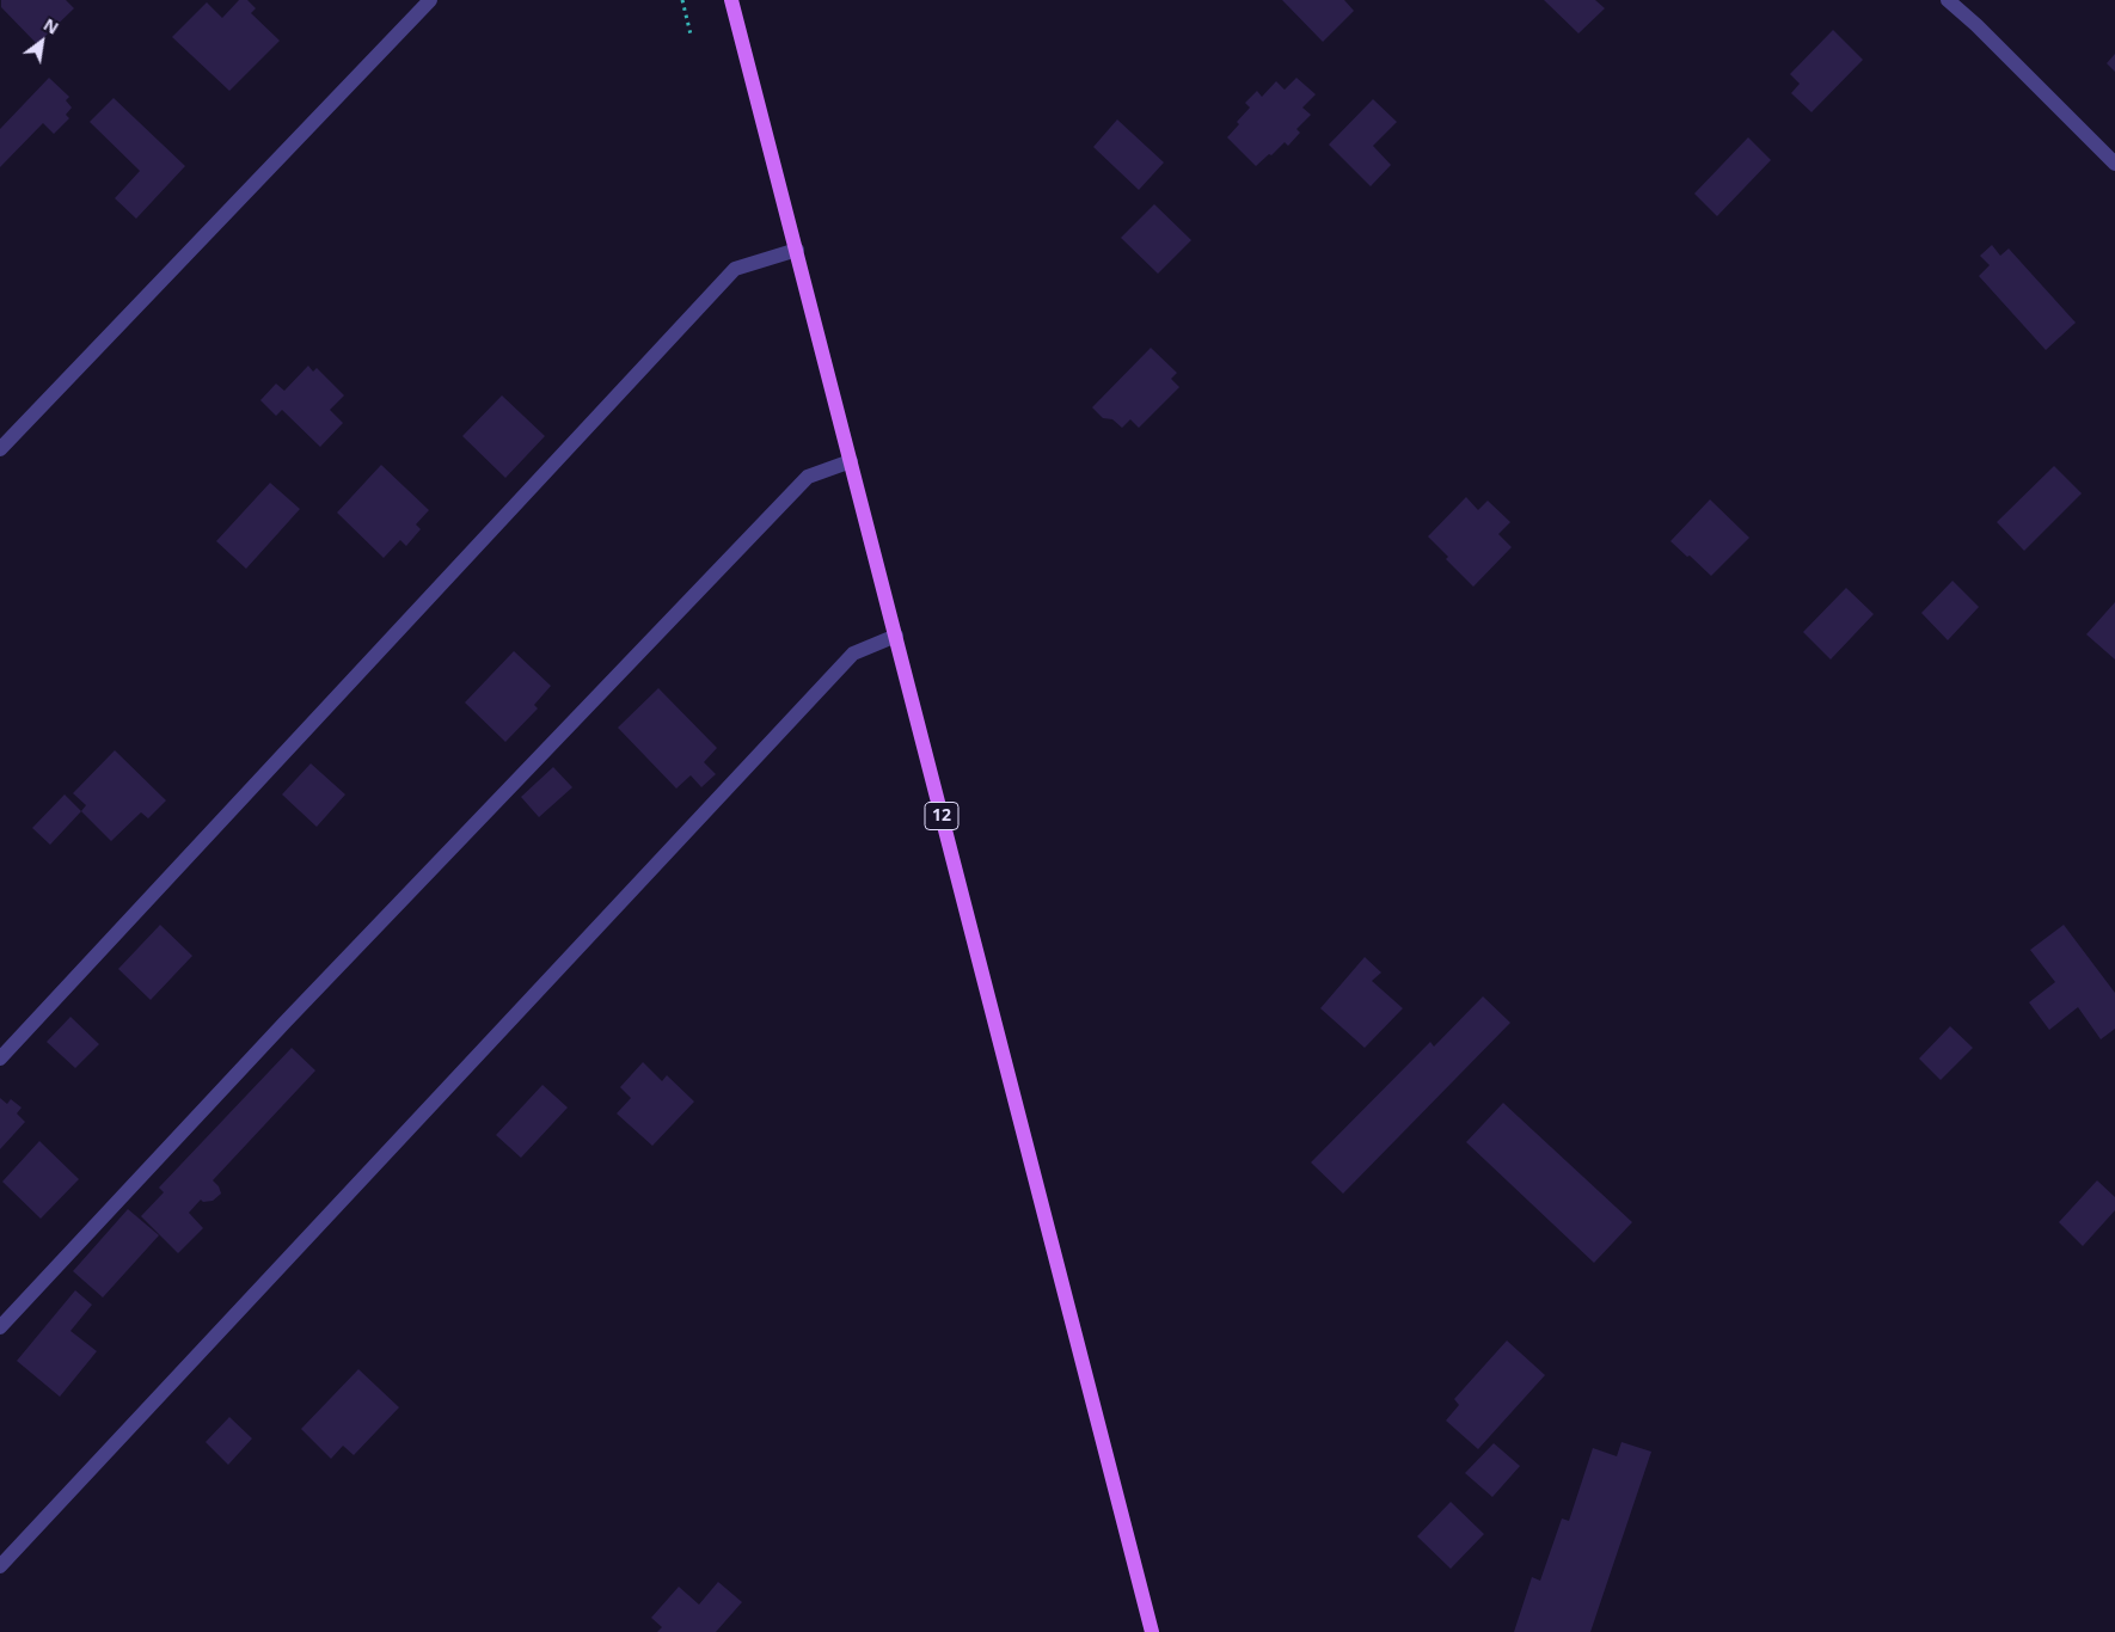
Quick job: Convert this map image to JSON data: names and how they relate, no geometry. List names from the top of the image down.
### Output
{
  "streets": {
    "main road": ["12"]
  },
  "north": "top right"
}
